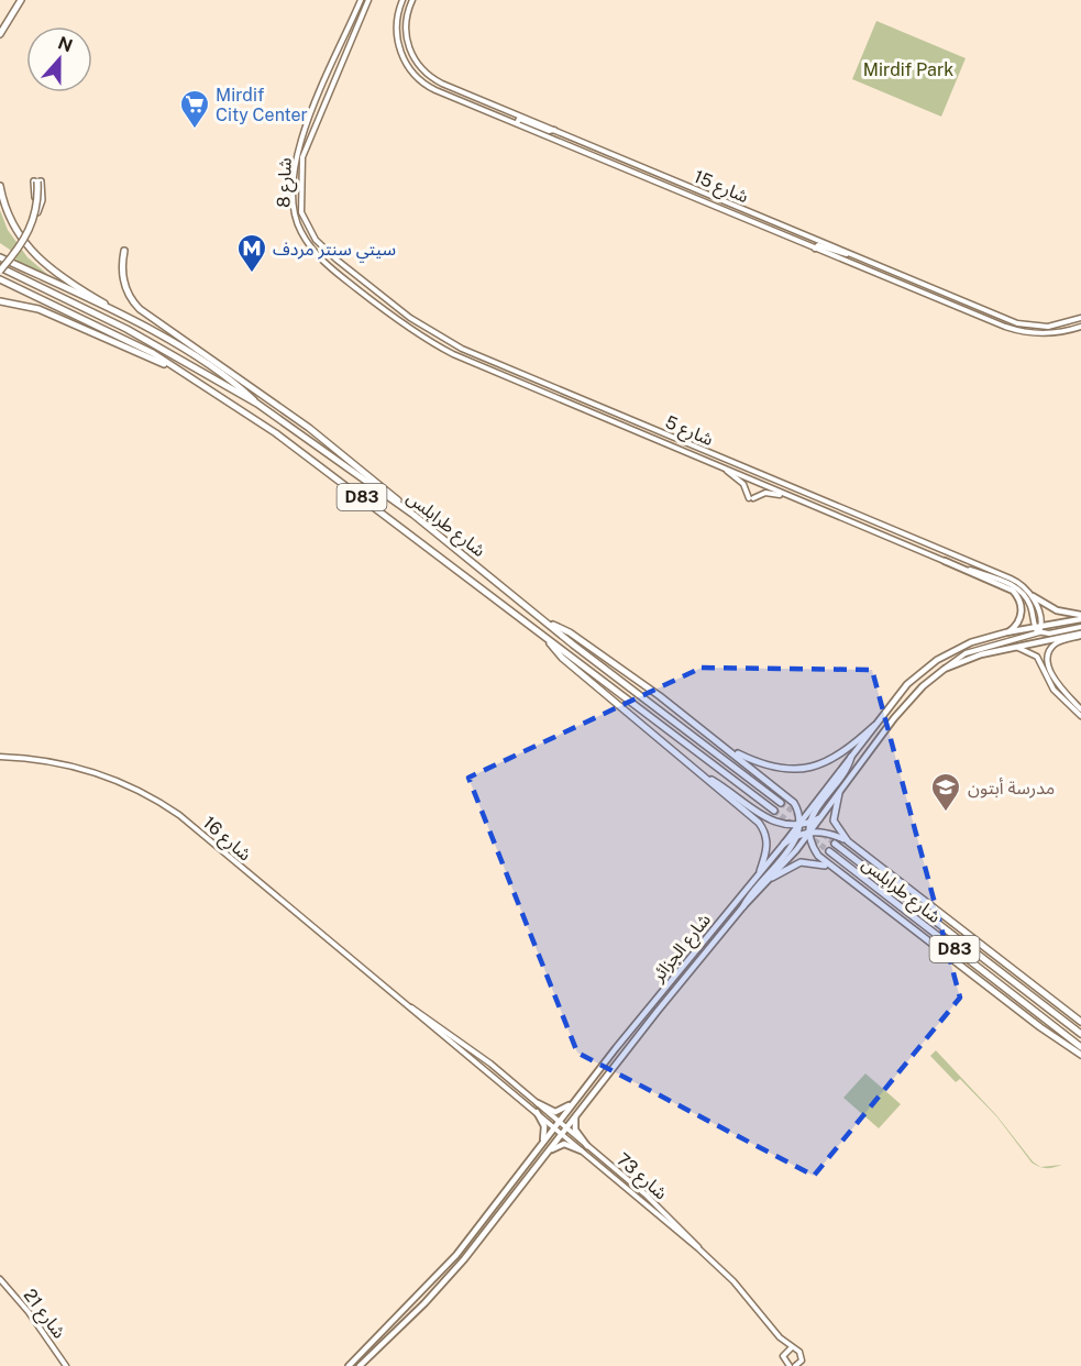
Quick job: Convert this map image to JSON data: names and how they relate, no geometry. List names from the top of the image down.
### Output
{
  "streets": {
    "highway": ["D83", "شارع طرابلس"],
    "main road": ["شارع الجزائر"],
    "street": [
      "شارع 8",
      "شارع 15",
      "شارع 5",
      "شارع 16",
      "شارع 73",
      "شارع 21"
    ]
  },
  "crossings": [
    ["شارع 8", "شارع 5"],
    ["شارع 5", "شارع الجزائر"],
    ["شارع 16", "شارع الجزائر"],
    ["شارع 16", "شارع 73"],
    ["شارع الجزائر", "شارع 73"]
  ],
  "parks": ["Mirdif Park"],
  "places": {
    "supermarket": ["Mirdif City Center"],
    "metro station": ["سيتي سنتر مردف"],
    "school or university": ["مدرسة أبتون"]
  },
  "north": "top"
}
